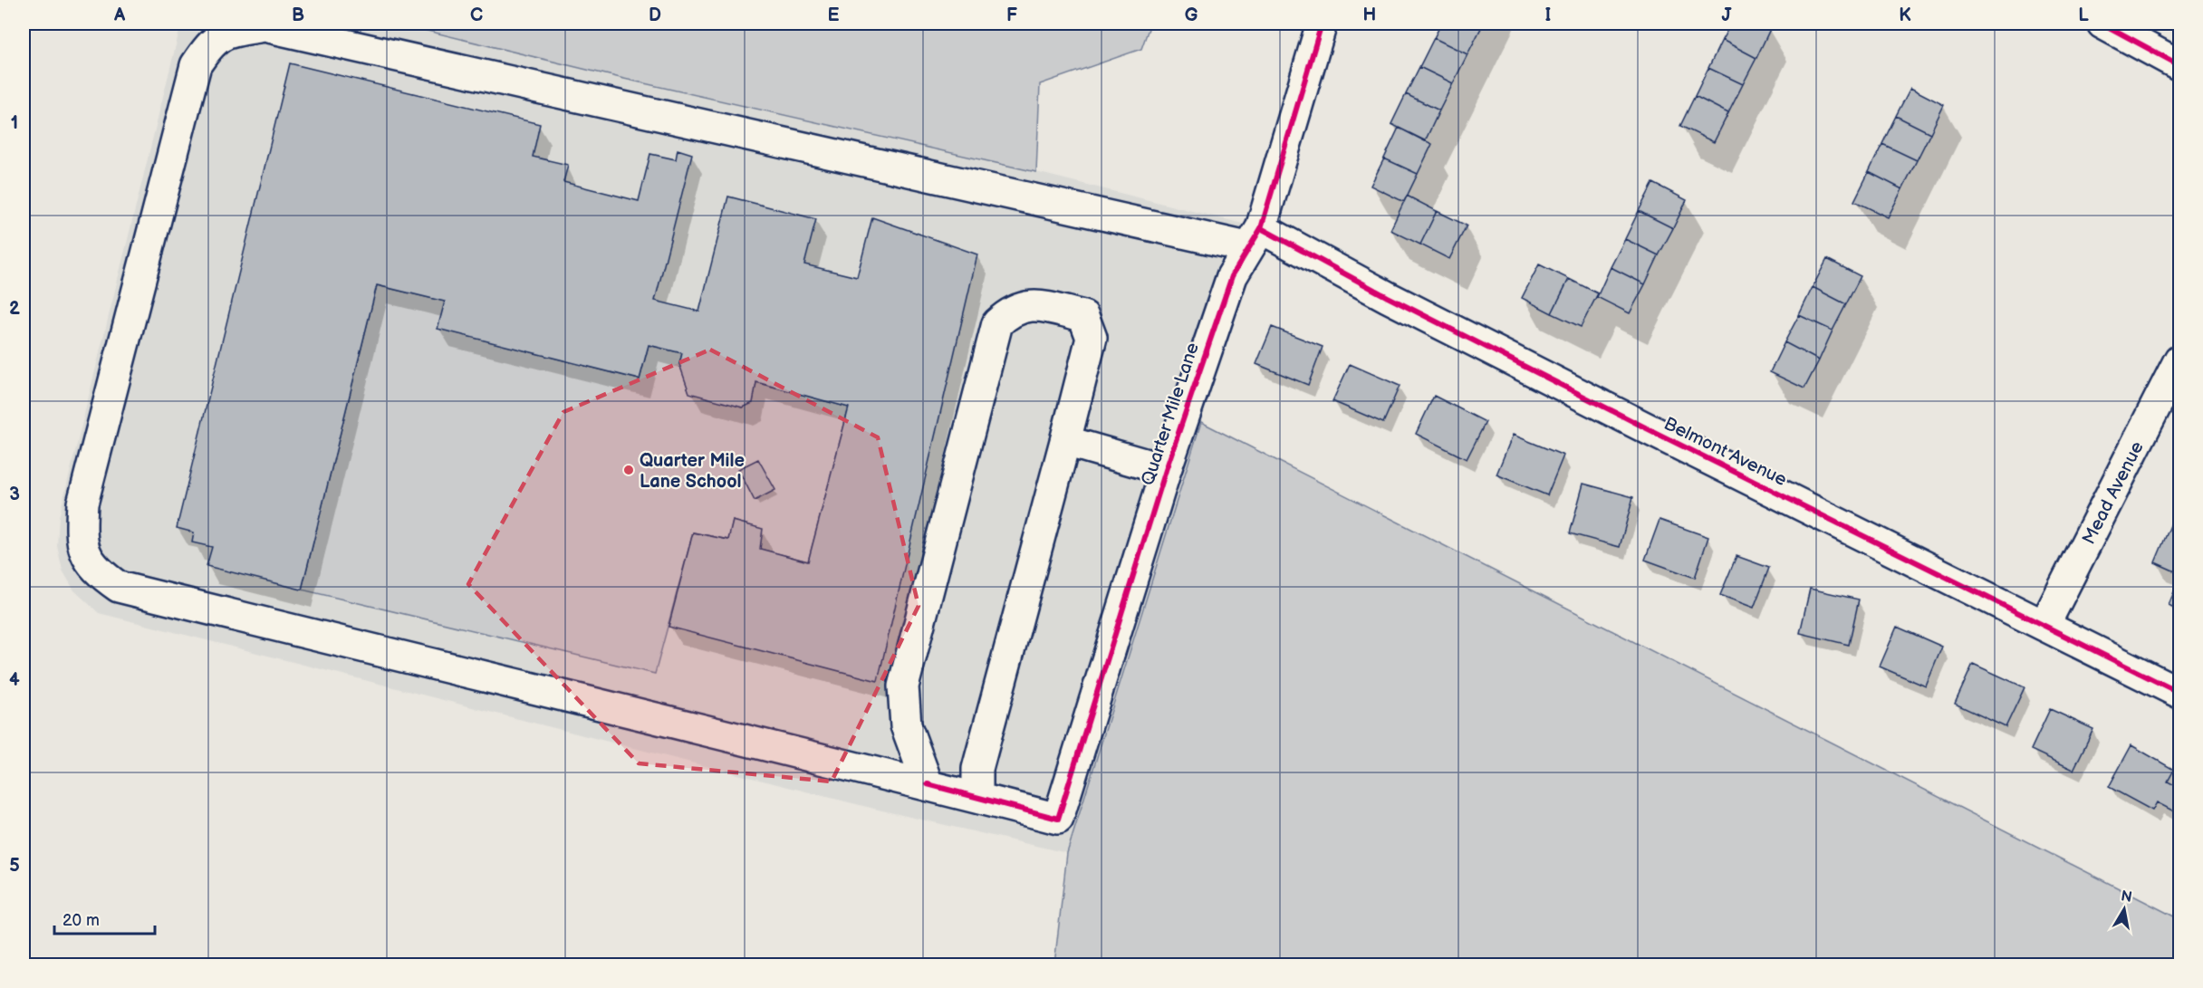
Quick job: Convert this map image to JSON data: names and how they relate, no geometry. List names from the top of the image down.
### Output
{
  "streets": {
    "street": ["Quarter Mile Lane", "Belmont Avenue", "Mead Avenue"]
  },
  "crossings": [
    ["Quarter Mile Lane", "Belmont Avenue"],
    ["Belmont Avenue", "Mead Avenue"]
  ],
  "places": ["Quarter Mile Lane School"],
  "scale_bar": "20 m",
  "north": "top",
  "grid": {
    "columns": [
      "A",
      "B",
      "C",
      "D",
      "E",
      "F",
      "G",
      "H",
      "I",
      "J",
      "K",
      "L"
    ],
    "rows": [
      "1",
      "2",
      "3",
      "4",
      "5"
    ]
  }
}
